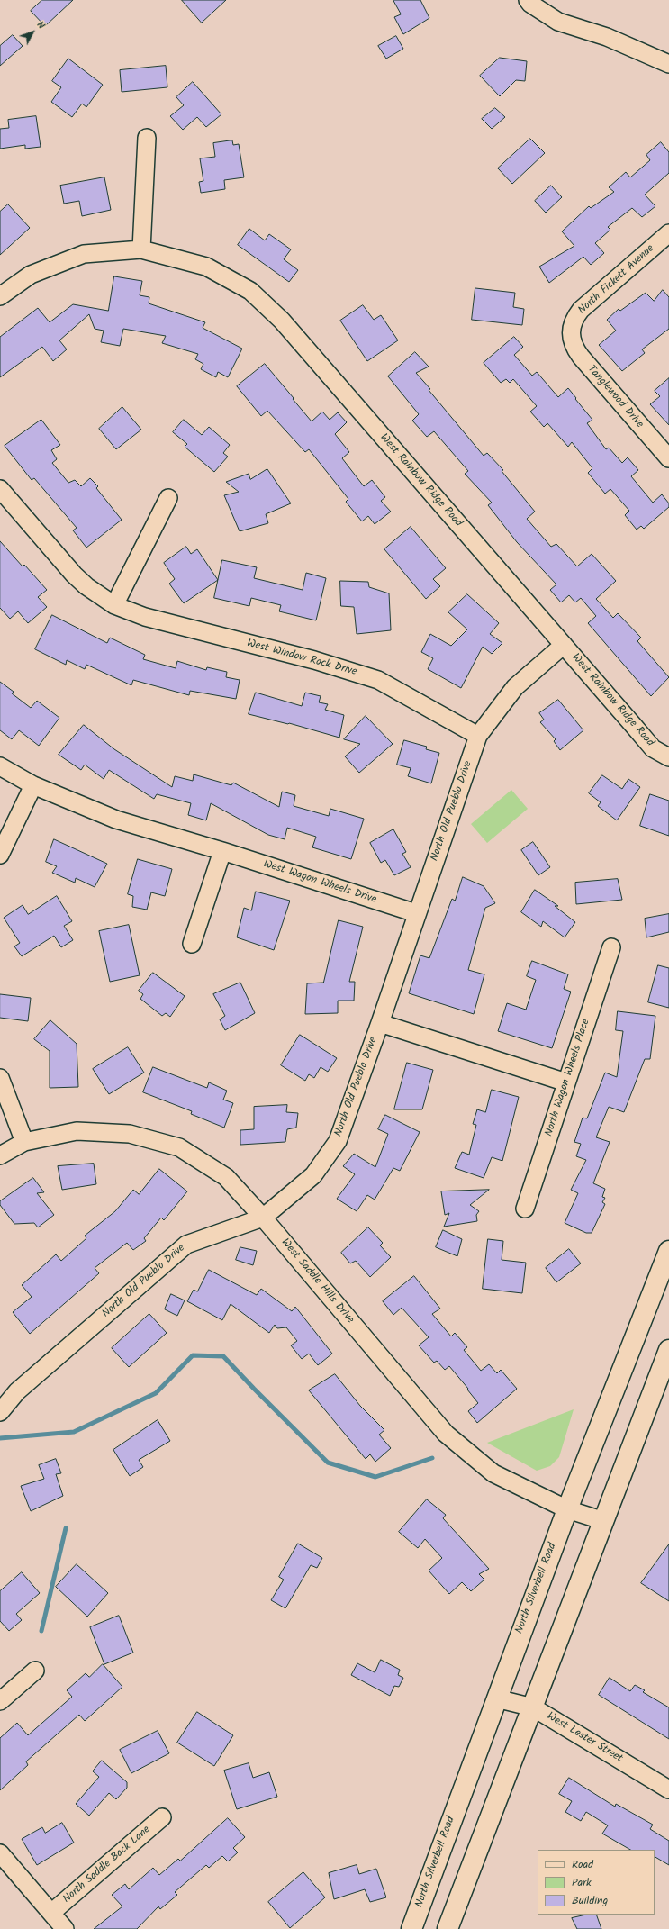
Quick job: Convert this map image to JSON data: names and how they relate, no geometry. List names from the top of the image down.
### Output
{
  "streets": {
    "main road": ["North Silverbell Road"],
    "street": [
      "North Fickett Avenue",
      "Tanglewood Drive",
      "West Rainbow Ridge Road",
      "West Window Rock Drive",
      "North Old Pueblo Drive",
      "West Wagon Wheels Drive",
      "North Wagon Wheels Place",
      "West Saddle Hills Drive",
      "West Lester Street",
      "North Saddle Back Lane"
    ]
  },
  "crossings": [
    ["North Fickett Avenue", "Tanglewood Drive"],
    ["West Rainbow Ridge Road", "North Old Pueblo Drive"],
    ["West Window Rock Drive", "North Old Pueblo Drive"],
    ["North Old Pueblo Drive", "West Wagon Wheels Drive"],
    ["North Old Pueblo Drive", "West Saddle Hills Drive"],
    ["West Saddle Hills Drive", "North Silverbell Road"],
    ["North Silverbell Road", "West Lester Street"]
  ],
  "legend": ["Road", "Park", "Building"],
  "north": "top right"
}
